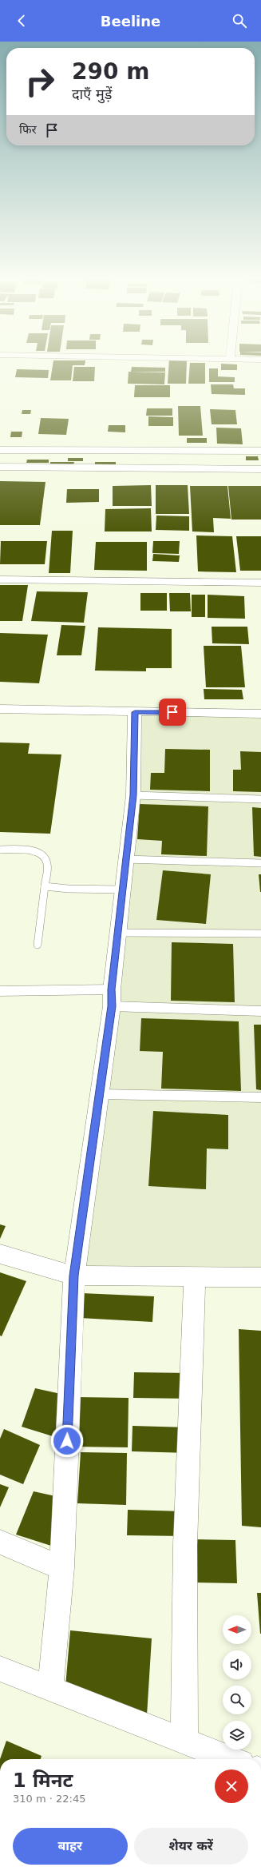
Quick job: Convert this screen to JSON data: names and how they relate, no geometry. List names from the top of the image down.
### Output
{
  "north": "left",
  "page": {
    "header": "Beeline",
    "turn": ["290 m", "दाएँ मुड़ें"],
    "then": "फिर",
    "heading": ["1 मिनट", "310 m · 22:45"],
    "buttons": ["बाहर", "शेयर करें"]
  }
}
